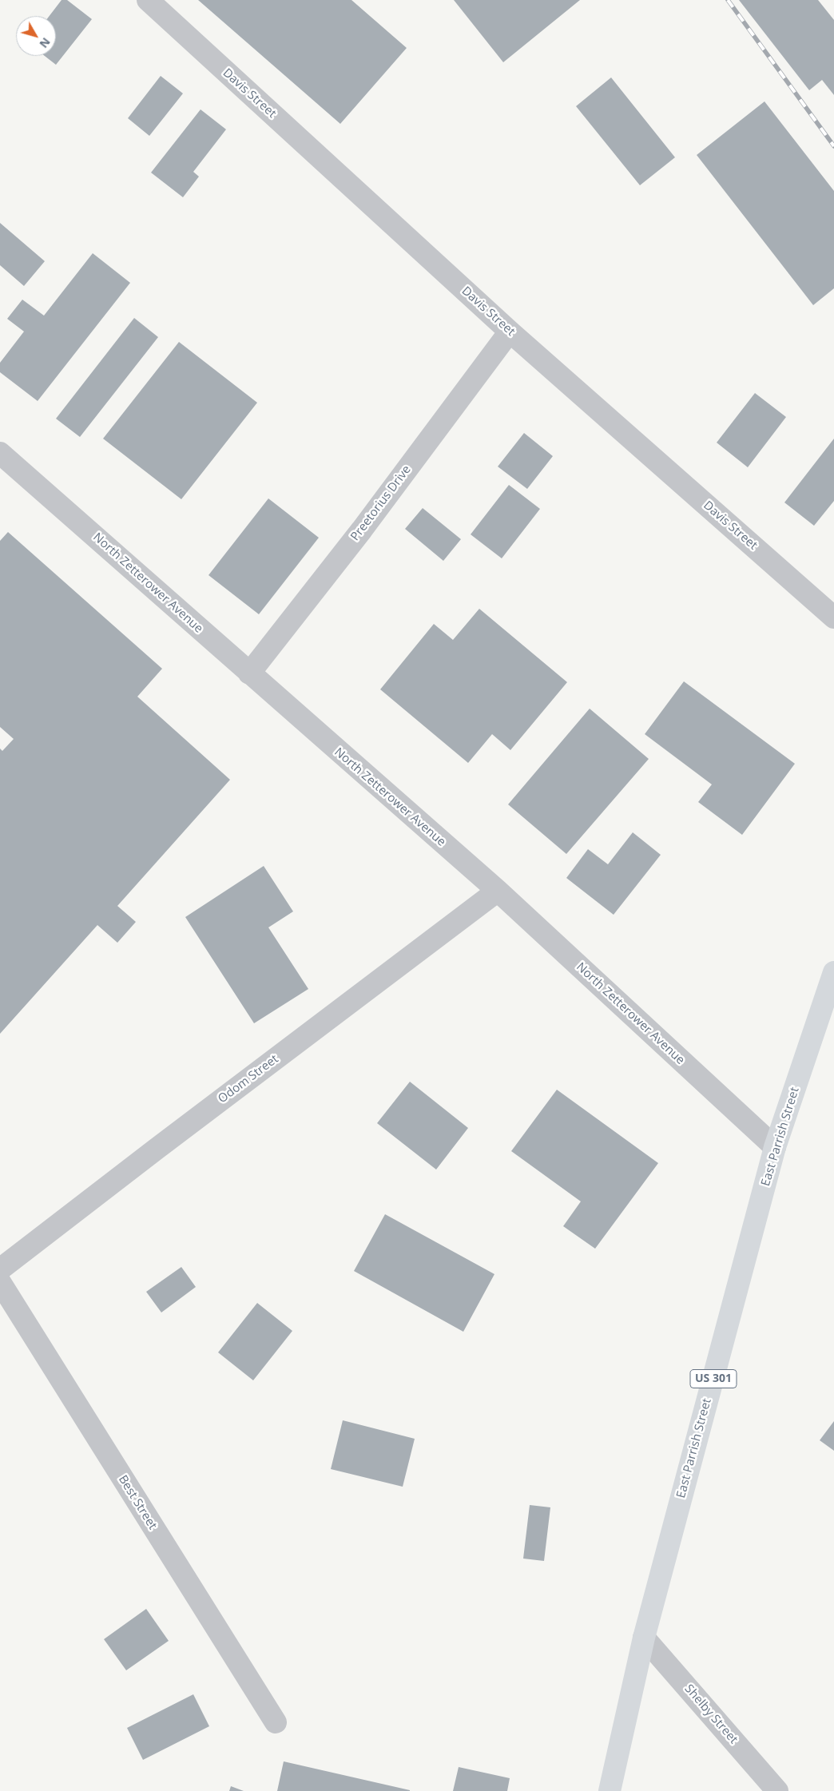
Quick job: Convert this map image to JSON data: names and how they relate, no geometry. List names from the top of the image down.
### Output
{
  "streets": {
    "main road": ["East Parrish Street", "US 301"],
    "street": [
      "Davis Street",
      "Preetorius Drive",
      "North Zetterower Avenue",
      "Odom Street",
      "Best Street",
      "Shelby Street"
    ]
  },
  "crossings": [
    ["Davis Street", "Preetorius Drive"],
    ["Preetorius Drive", "North Zetterower Avenue"],
    ["North Zetterower Avenue", "Odom Street"],
    ["North Zetterower Avenue", "East Parrish Street"],
    ["East Parrish Street", "Shelby Street"]
  ],
  "north": "bottom right"
}
